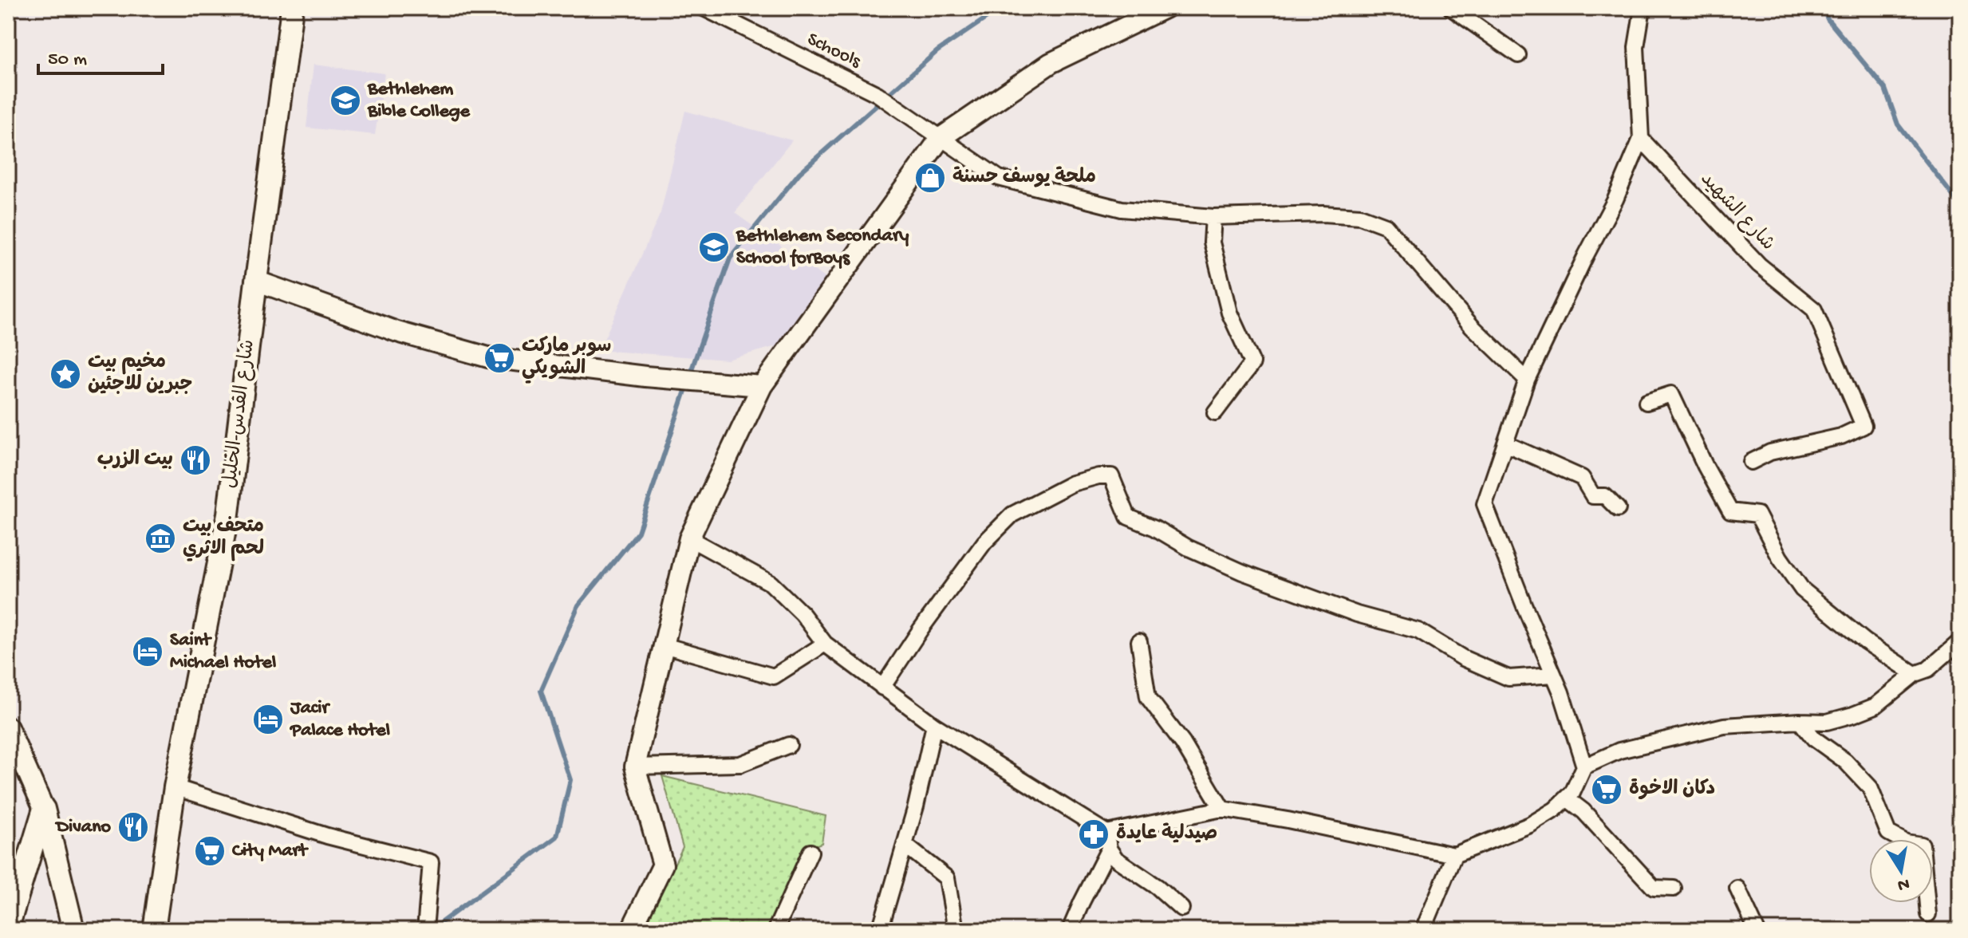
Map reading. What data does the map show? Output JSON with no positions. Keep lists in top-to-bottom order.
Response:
{
  "streets": {
    "main road": ["شارع القدس-الخليل"],
    "street": ["Schools", "شارع الشهيد"]
  },
  "places": {
    "school or university": ["Bethlehem Bible College", "Bethlehem Secondary School forBoys"],
    "shop": ["ملحة يوسف حسنة"],
    "supermarket": ["سوبر ماركت الشويكي", "دكان الاخوة", "City Mart"],
    "place": ["مخيم بيت جبرين للاجئين"],
    "restaurant": ["بيت الزرب", "Divano"],
    "museum": ["متحف بيت لحم الاثري"],
    "hotel": ["Saint Michael Hotel", "Jacir Palace Hotel"],
    "pharmacy": ["صيدلية عايدة"]
  },
  "scale_bar": "50 m",
  "north": "bottom"
}
